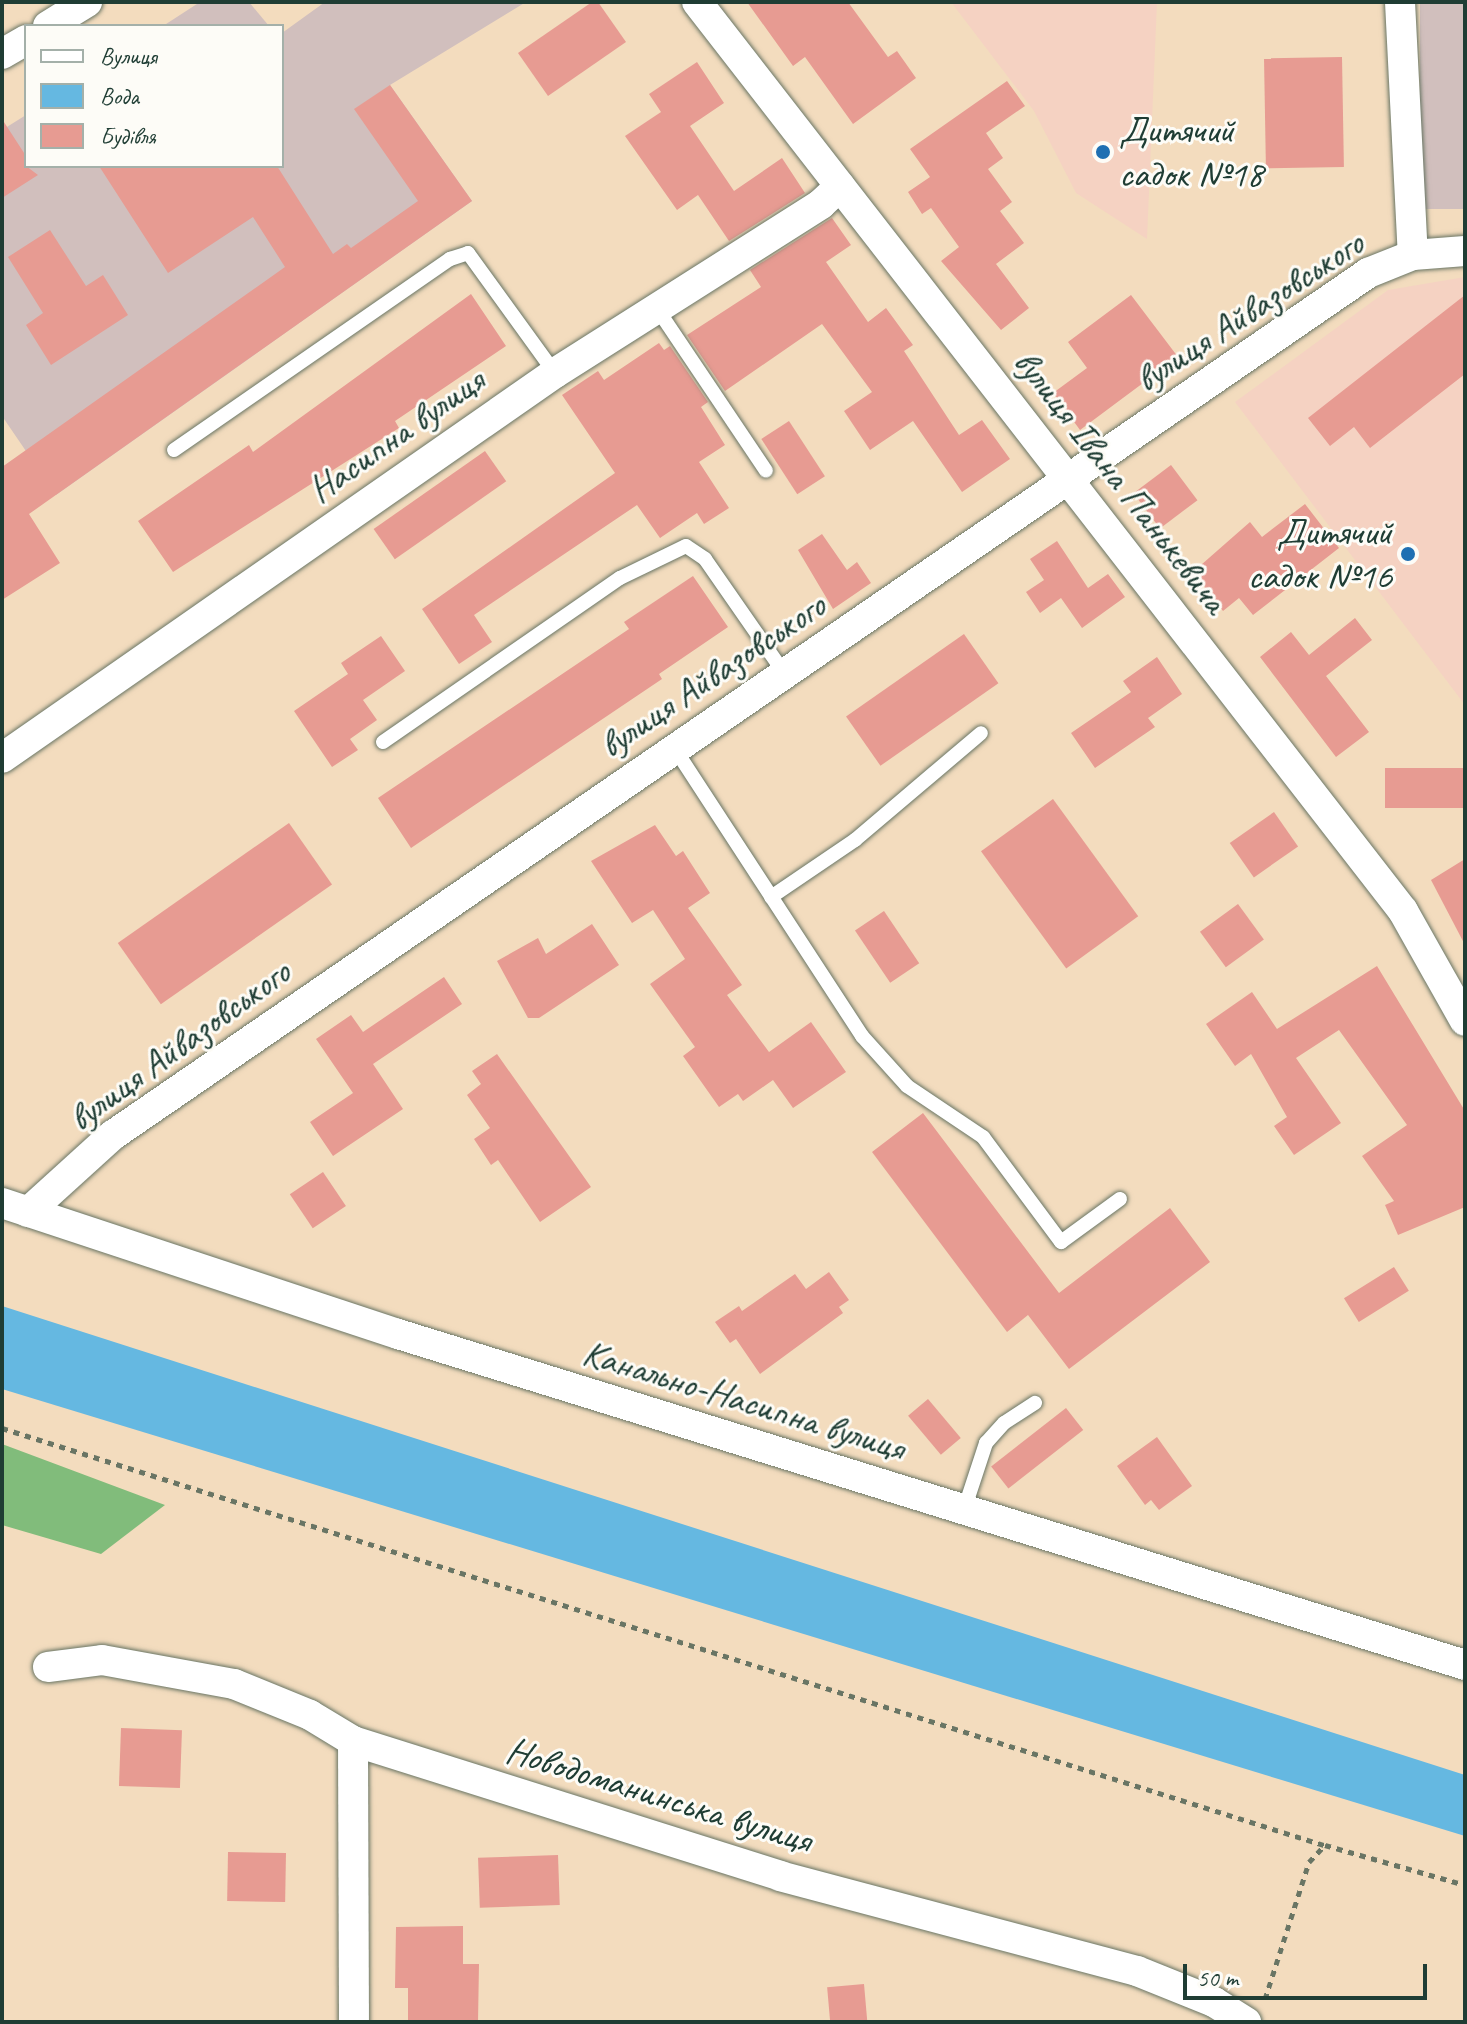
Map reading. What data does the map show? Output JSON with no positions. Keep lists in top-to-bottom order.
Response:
{
  "streets": {
    "street": [
      "вулиця Айвазовського",
      "Насипна вулиця",
      "вулиця Івана Панькевича",
      "Канально-Насипна вулиця",
      "Новодоманинська вулиця"
    ]
  },
  "crossings": [
    ["вулиця Айвазовського", "вулиця Івана Панькевича"],
    ["вулиця Айвазовського", "Канально-Насипна вулиця"],
    ["Насипна вулиця", "вулиця Івана Панькевича"]
  ],
  "places": ["Дитячий садок №18", "Дитячий садок №16"],
  "legend": ["Вулиця", "Вода", "Будівля"],
  "scale_bar": "50 m"
}
